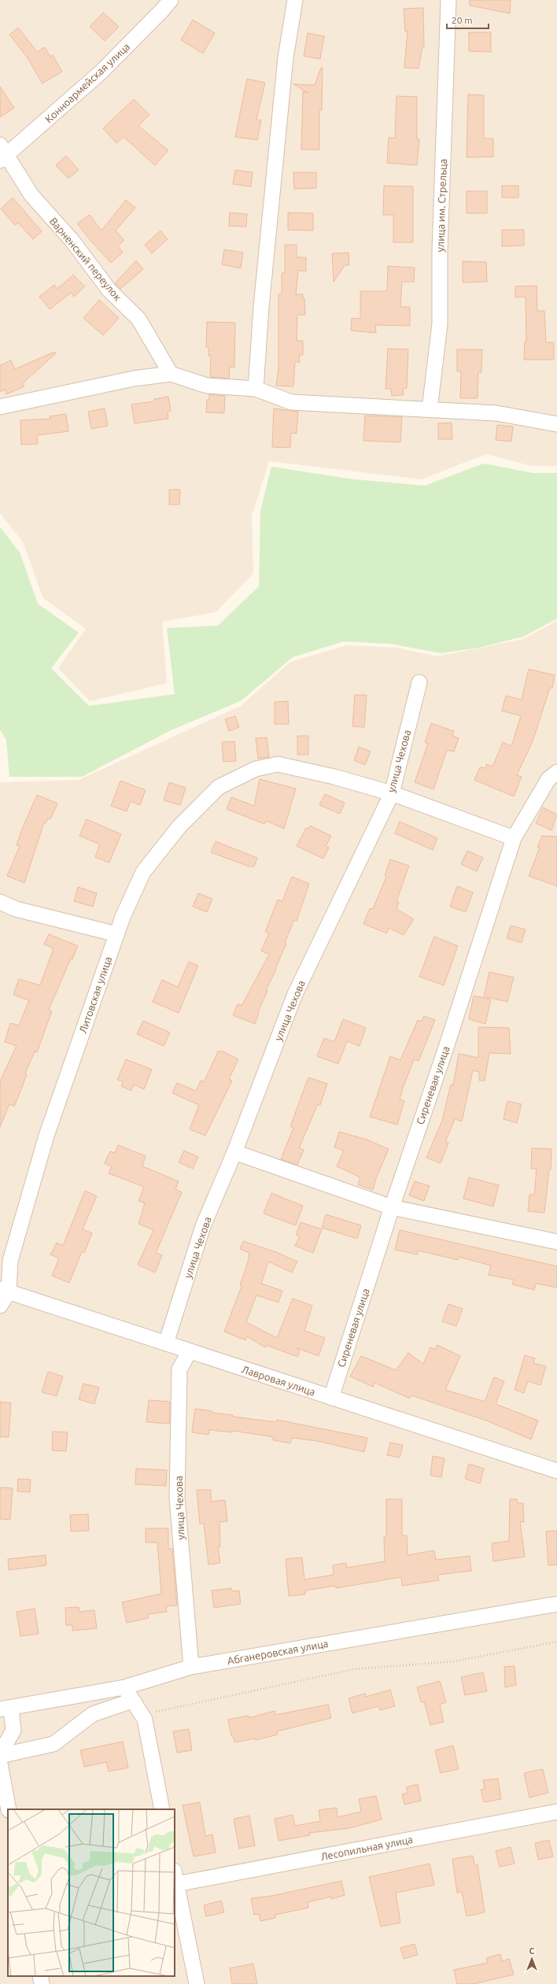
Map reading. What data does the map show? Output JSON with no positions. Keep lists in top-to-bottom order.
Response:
{
  "streets": {
    "street": [
      "Конноармейская улица",
      "улица им. Стрельца",
      "Варненский переулок",
      "улица Чехова",
      "Литовская улица",
      "Сиреневая улица",
      "Лавровая улица",
      "Абганеровская улица",
      "Лесопильная улица"
    ]
  },
  "crossings": [
    ["Конноармейская улица", "Варненский переулок"],
    ["улица Чехова", "Литовская улица"],
    ["улица Чехова", "Лавровая улица"],
    ["улица Чехова", "Абганеровская улица"],
    ["Литовская улица", "Лавровая улица"],
    ["Сиреневая улица", "Лавровая улица"]
  ],
  "scale_bar": "20 m",
  "north": "top"
}
